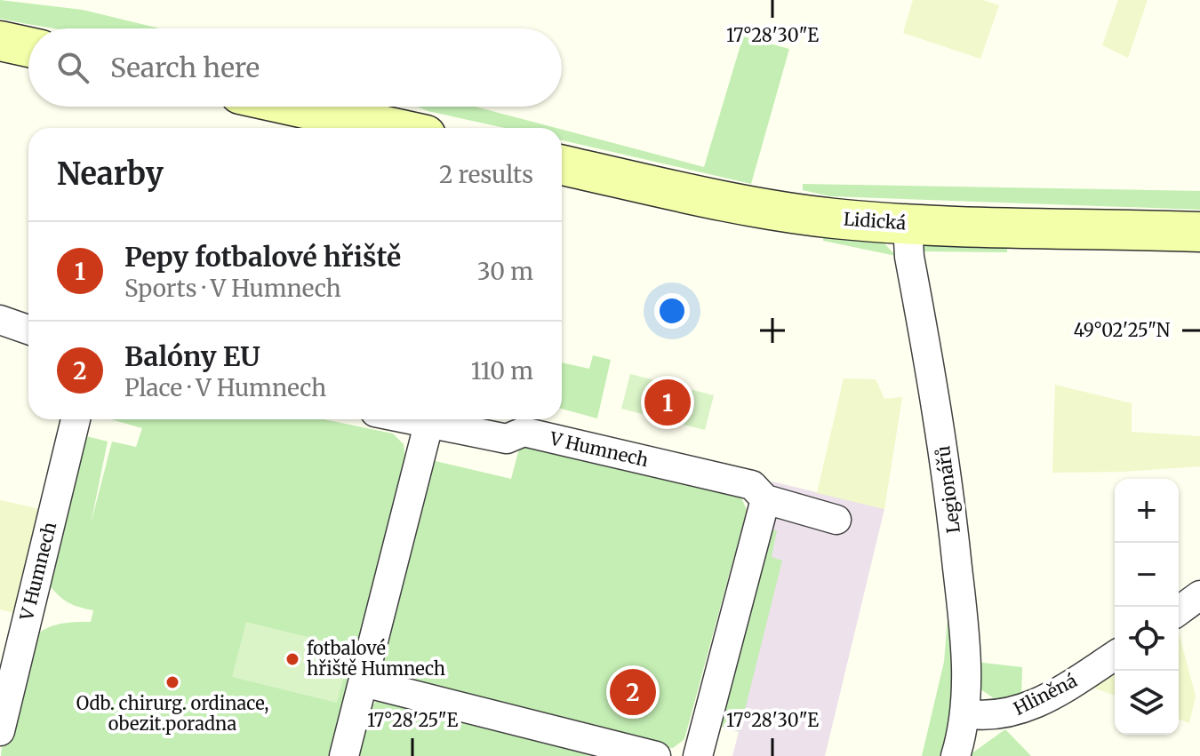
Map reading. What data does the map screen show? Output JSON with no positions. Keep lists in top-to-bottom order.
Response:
{
  "streets": {
    "main road": ["Lidická"],
    "street": ["V Humnech", "Legionářů", "Hliněná"]
  },
  "crossings": [
    ["Lidická", "Legionářů"],
    ["Legionářů", "Hliněná"]
  ],
  "places": ["fotbalové hřiště Humnech", "Odb. chirurg. ordinace, obezit.poradna"],
  "page": {
    "search": "Search here",
    "heading": ["Nearby", "2 results"],
    "list": [
      {
        "mark": "1",
        "name": "Pepy fotbalové hřiště",
        "note": "Sports · V Humnech",
        "value": "30 m"
      },
      {
        "mark": "2",
        "name": "Balóny EU",
        "note": "Place · V Humnech",
        "value": "110 m"
      }
    ],
    "pins": ["1", "2"],
    "map_buttons": ["+", "−"]
  },
  "coordinates": ["17°28'30\"E", "49°02'25\"N", "17°28'25\"E"]
}
